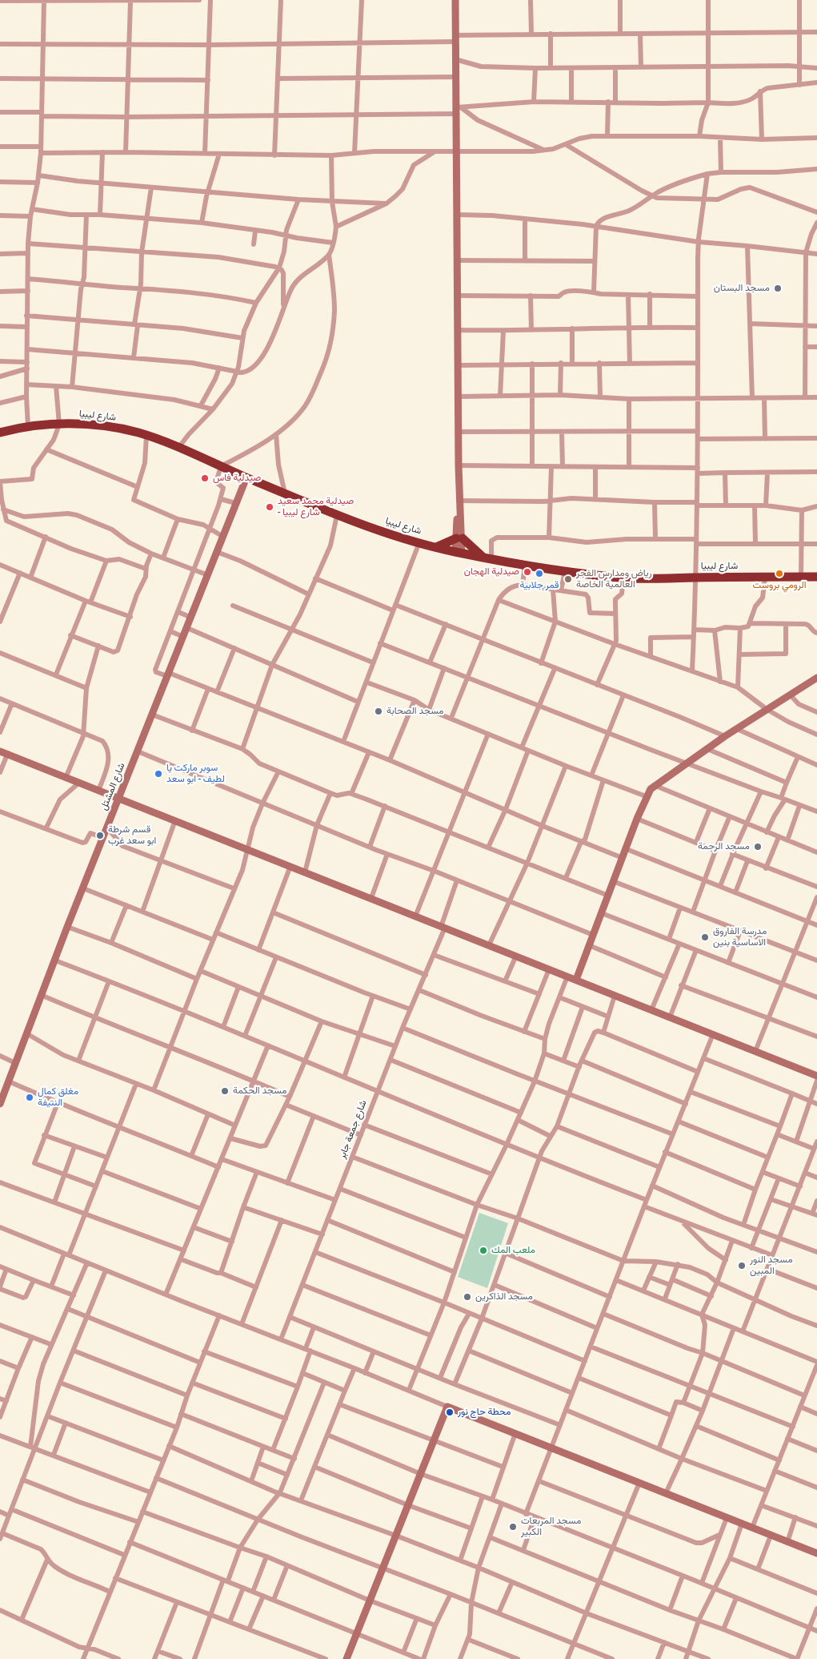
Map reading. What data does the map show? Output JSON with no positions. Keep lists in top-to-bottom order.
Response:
{
  "streets": {
    "highway": ["شارع ليبيا"],
    "street": ["شارع المشتل", "شارع جمعة جابر"]
  },
  "crossings": [
    ["شارع ليبيا", "شارع المشتل"]
  ],
  "places": [
    "مسجد البستان",
    "صيدلية فاس",
    "صيدلية محمد سعيد - شارع ليبيا",
    "صيدلية الهجان",
    "قمر جلابية",
    "الرومي بروست",
    "رياض ومدارس الفجر العالمية الخاصة",
    "مسجد الصحابة",
    "سوبر ماركت يا لطيف - ابو سعد",
    "قسم شرطة ابو سعد غرب",
    "مسجد الرحمة",
    "مدرسة الفاروق الاساسية بنين",
    "مسجد الحكمة",
    "مغلق كمال النتيفة",
    "ملعب المك",
    "مسجد النور المبين",
    "مسجد الذاكرين",
    "محطة حاج نور",
    "مسجد المربعات الكبير"
  ]
}
